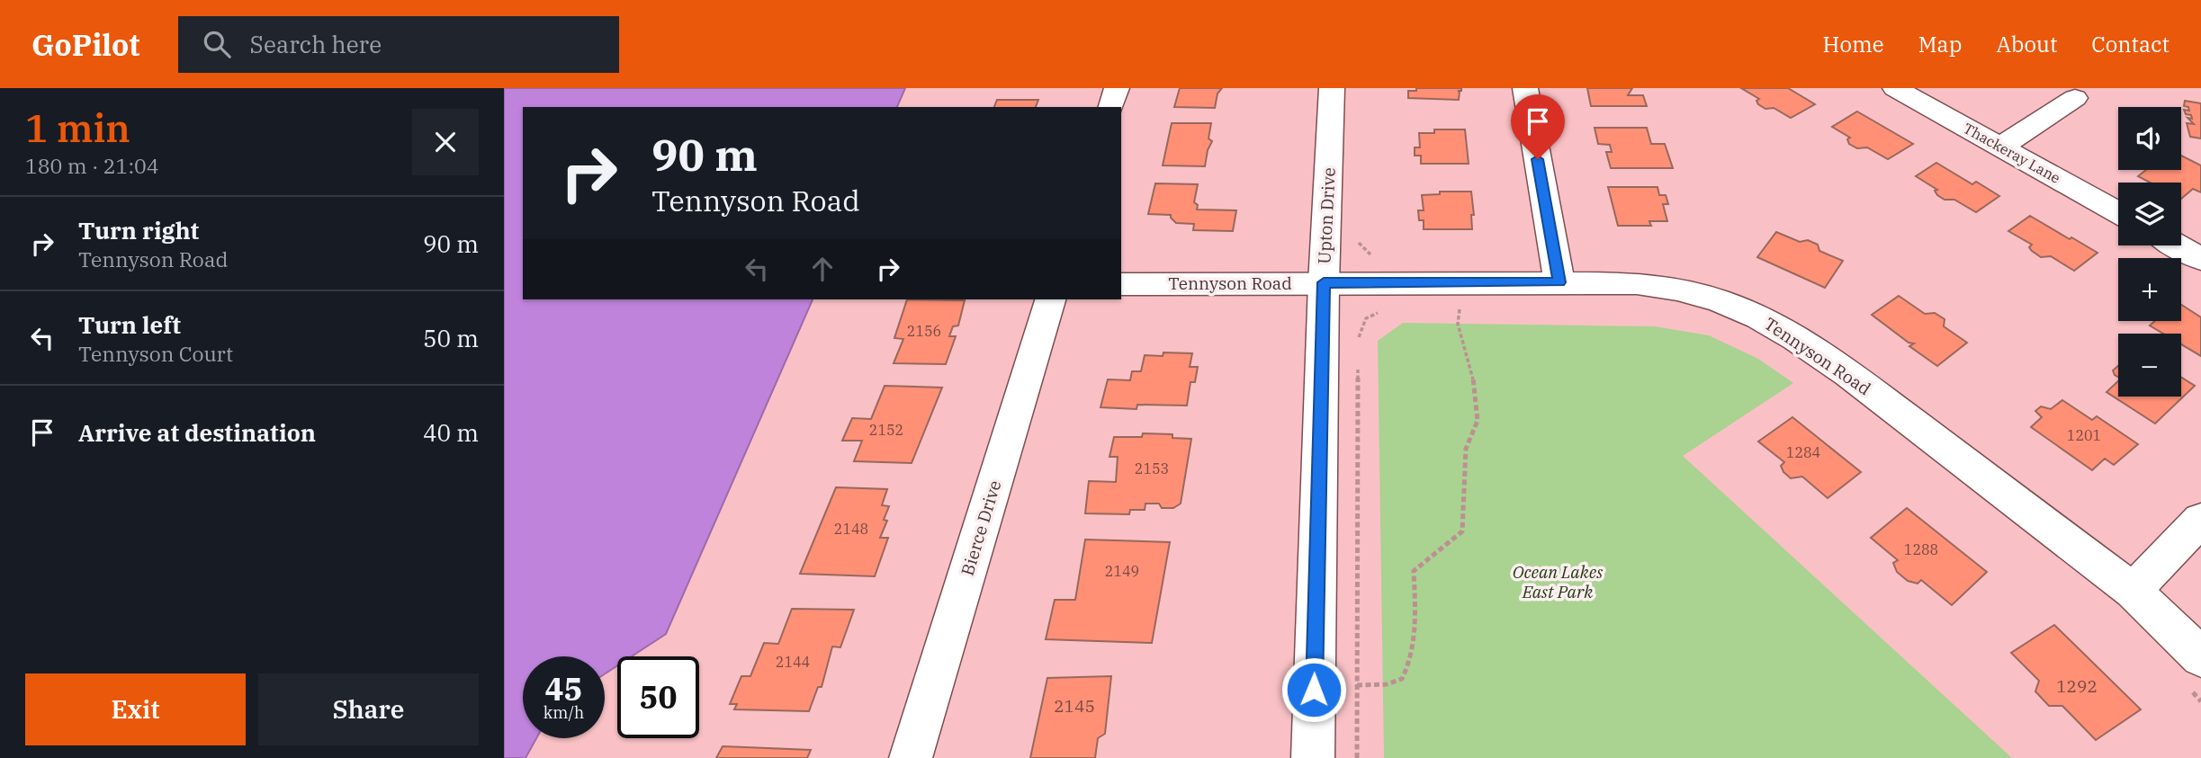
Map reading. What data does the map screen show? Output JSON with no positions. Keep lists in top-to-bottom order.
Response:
{
  "streets": {
    "street": [
      "Thackeray Lane",
      "Upton Drive",
      "Tennyson Road",
      "Bierce Drive"
    ]
  },
  "crossings": [
    ["Upton Drive", "Tennyson Road"]
  ],
  "parks": ["Ocean Lakes East Park"],
  "house_numbers": [
    "2156",
    "2152",
    "1201",
    "1284",
    "2153",
    "2148",
    "1288",
    "2149",
    "2144",
    "1292",
    "2145"
  ],
  "page": {
    "header": "GoPilot",
    "search": "Search here",
    "nav": [
      "Home",
      "Map",
      "About",
      "Contact"
    ],
    "heading": ["1 min", "180 m · 21:04"],
    "map_buttons": ["+", "−"],
    "turn": ["90 m", "Tennyson Road"],
    "list": [
      {
        "name": "Turn right",
        "note": "Tennyson Road",
        "value": "90 m"
      },
      {
        "name": "Turn left",
        "note": "Tennyson Court",
        "value": "50 m"
      },
      {
        "name": "Arrive at destination",
        "value": "40 m"
      }
    ],
    "speed": "45 km/h",
    "limit": "50",
    "buttons": ["Exit", "Share"]
  }
}
